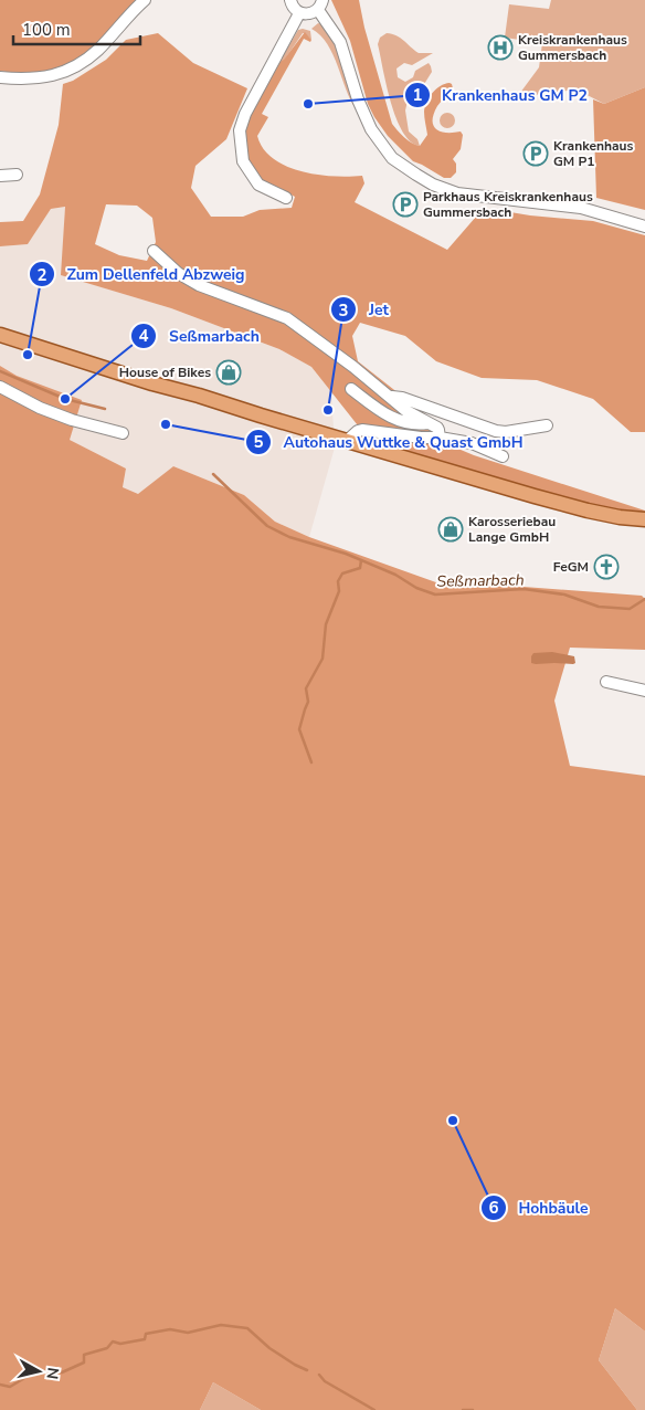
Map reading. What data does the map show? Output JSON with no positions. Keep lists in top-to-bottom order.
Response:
{
  "water": ["Seßmarbach"],
  "places": {
    "hospital": ["Kreiskrankenhaus Gummersbach"],
    "other": [
      "Krankenhaus GM P2",
      "Zum Dellenfeld Abzweig",
      "Seßmarbach",
      "Jet",
      "Autohaus Wuttke & Quast GmbH",
      "Hohbäule"
    ],
    "parking": ["Krankenhaus GM P1", "Parkhaus Kreiskrankenhaus Gummersbach"],
    "shop": ["House of Bikes", "Karosseriebau Lange GmbH"],
    "church": ["FeGM"]
  },
  "scale_bar": "100 m",
  "north": "right"
}
